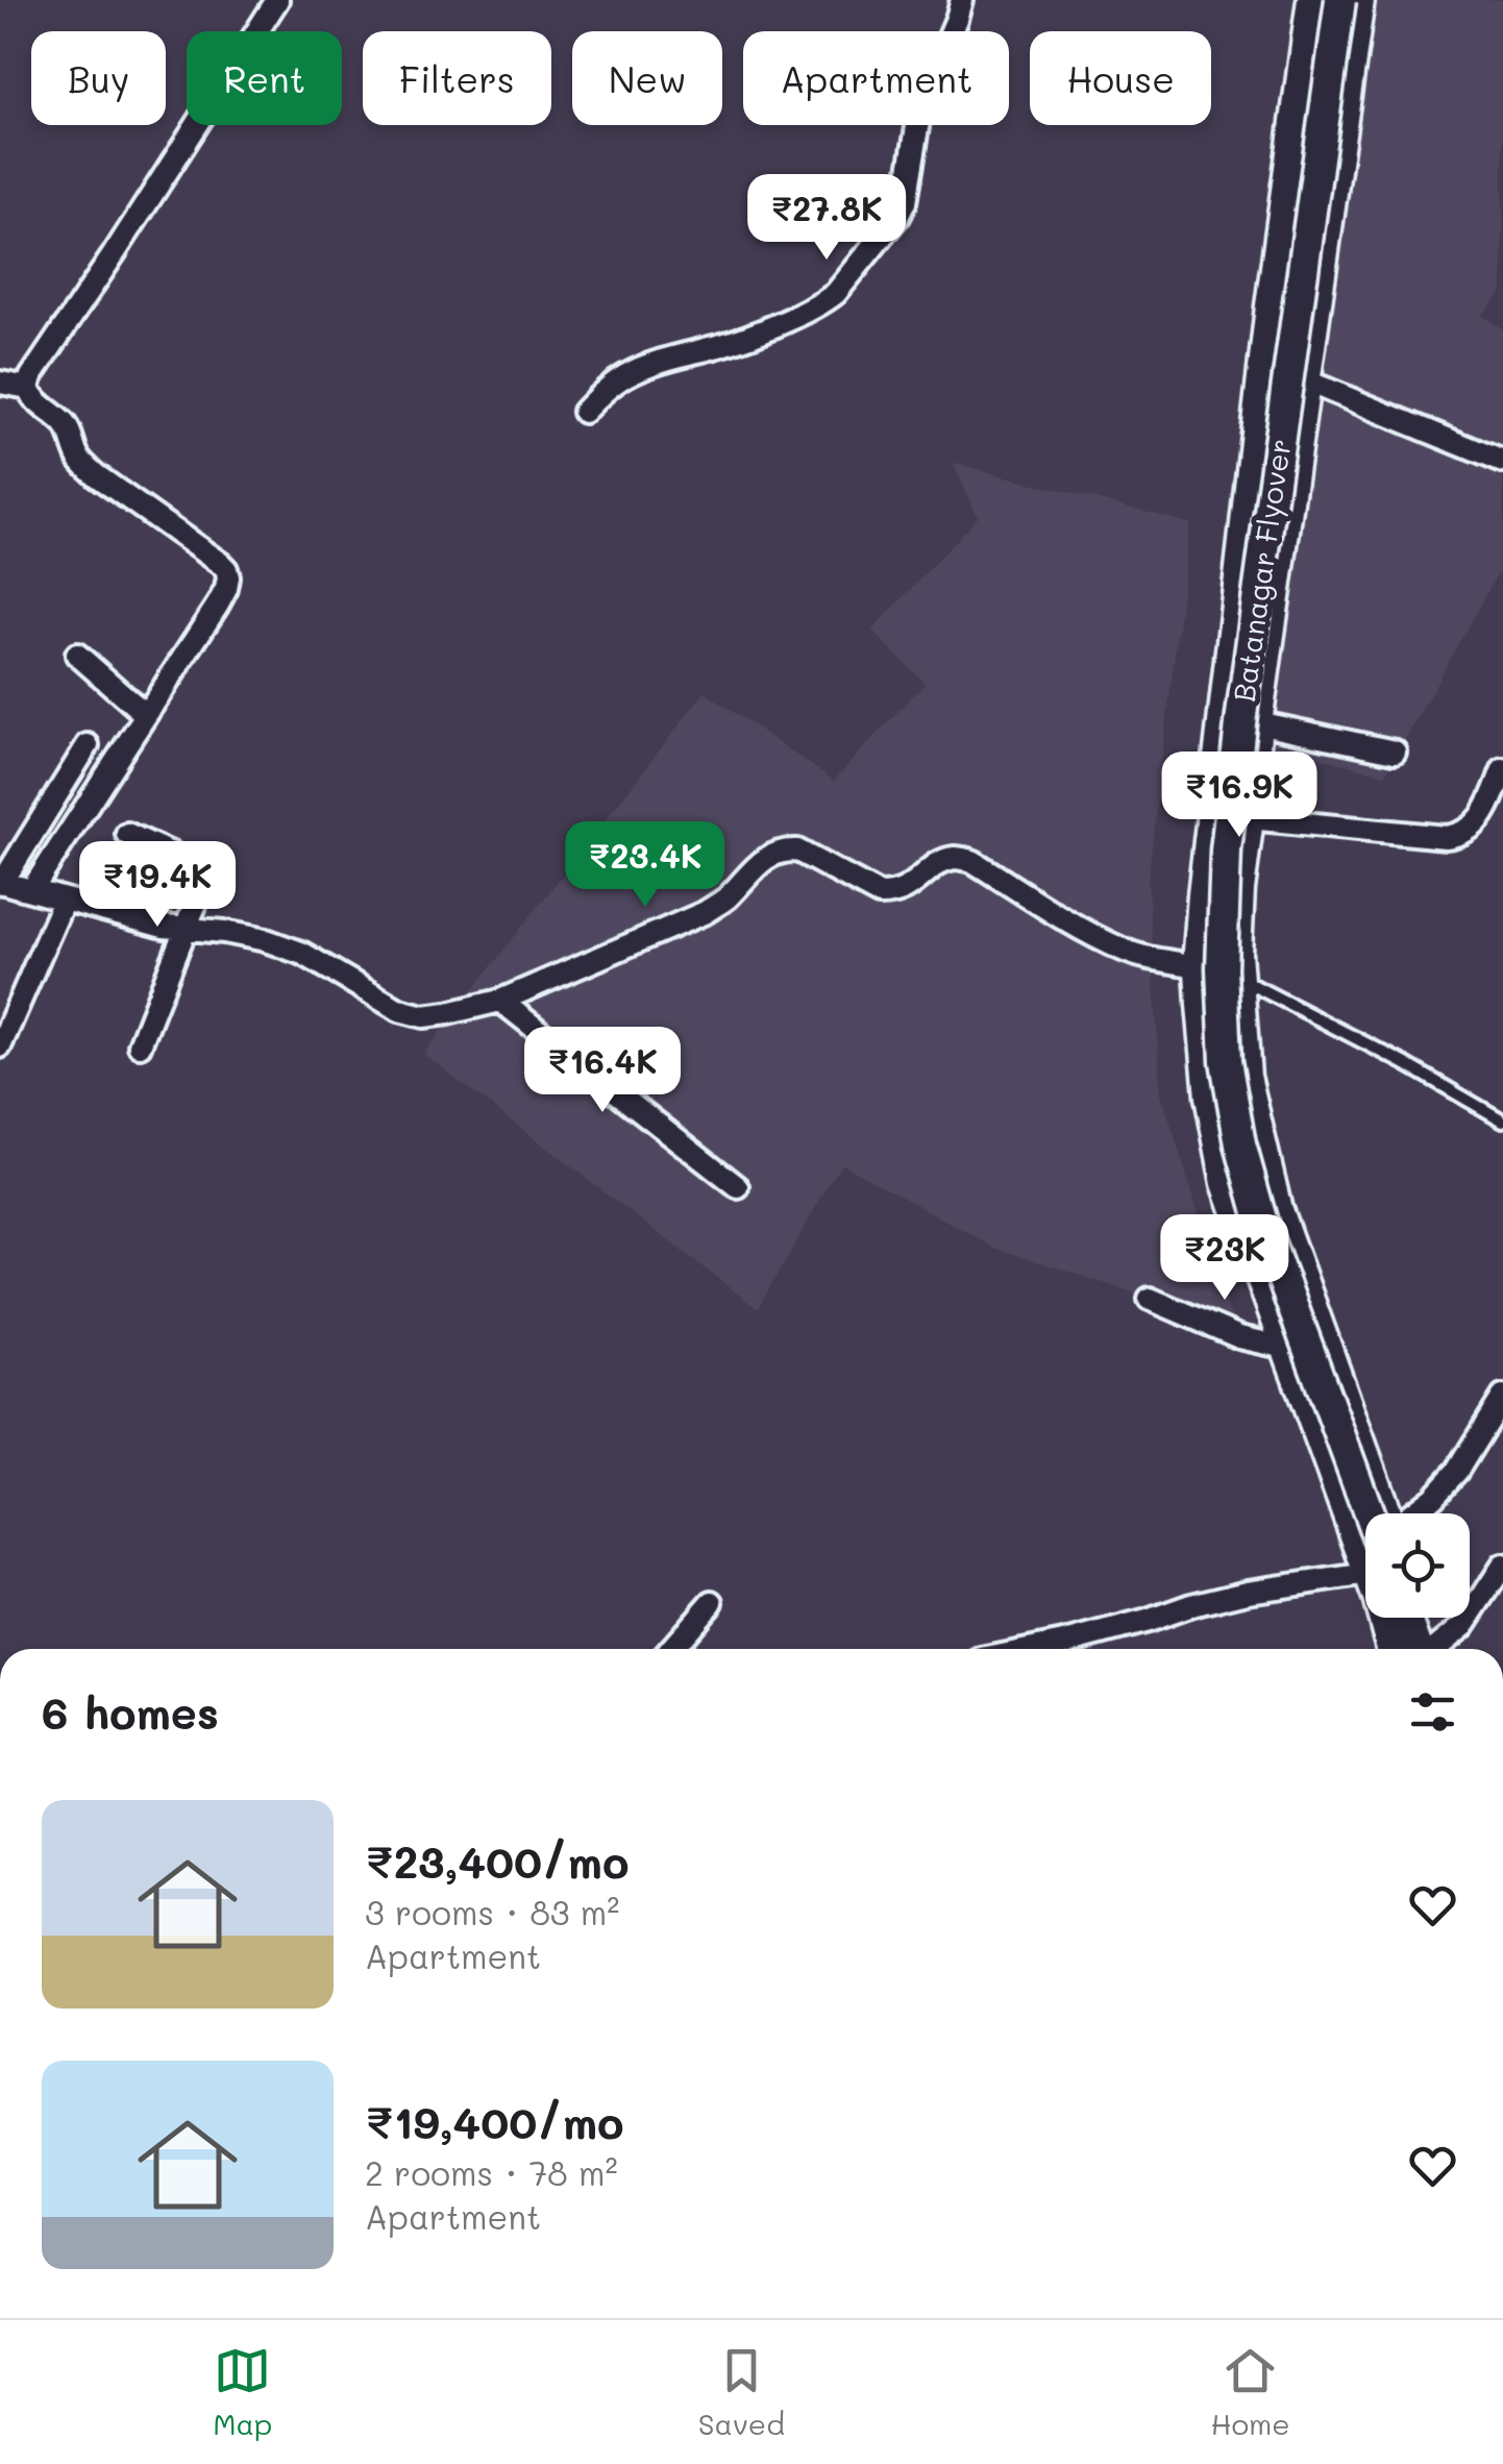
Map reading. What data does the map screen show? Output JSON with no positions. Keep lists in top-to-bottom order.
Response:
{
  "streets": {
    "street": ["Batanagar Flyover"]
  },
  "page": {
    "chip": [
      "Buy",
      "Rent",
      "Filters",
      "New",
      "Apartment",
      "House"
    ],
    "price": [
      "₹27.8K",
      "₹16.9K",
      "₹23.4K",
      "₹19.4K",
      "₹16.4K",
      "₹23K"
    ],
    "heading": "6 homes",
    "list": [
      {
        "name": "₹23,400/mo",
        "note": "3 rooms · 83 m² · Apartment"
      },
      {
        "name": "₹19,400/mo",
        "note": "2 rooms · 78 m² · Apartment"
      }
    ],
    "tabs": ["Map", "Saved", "Home"]
  }
}
